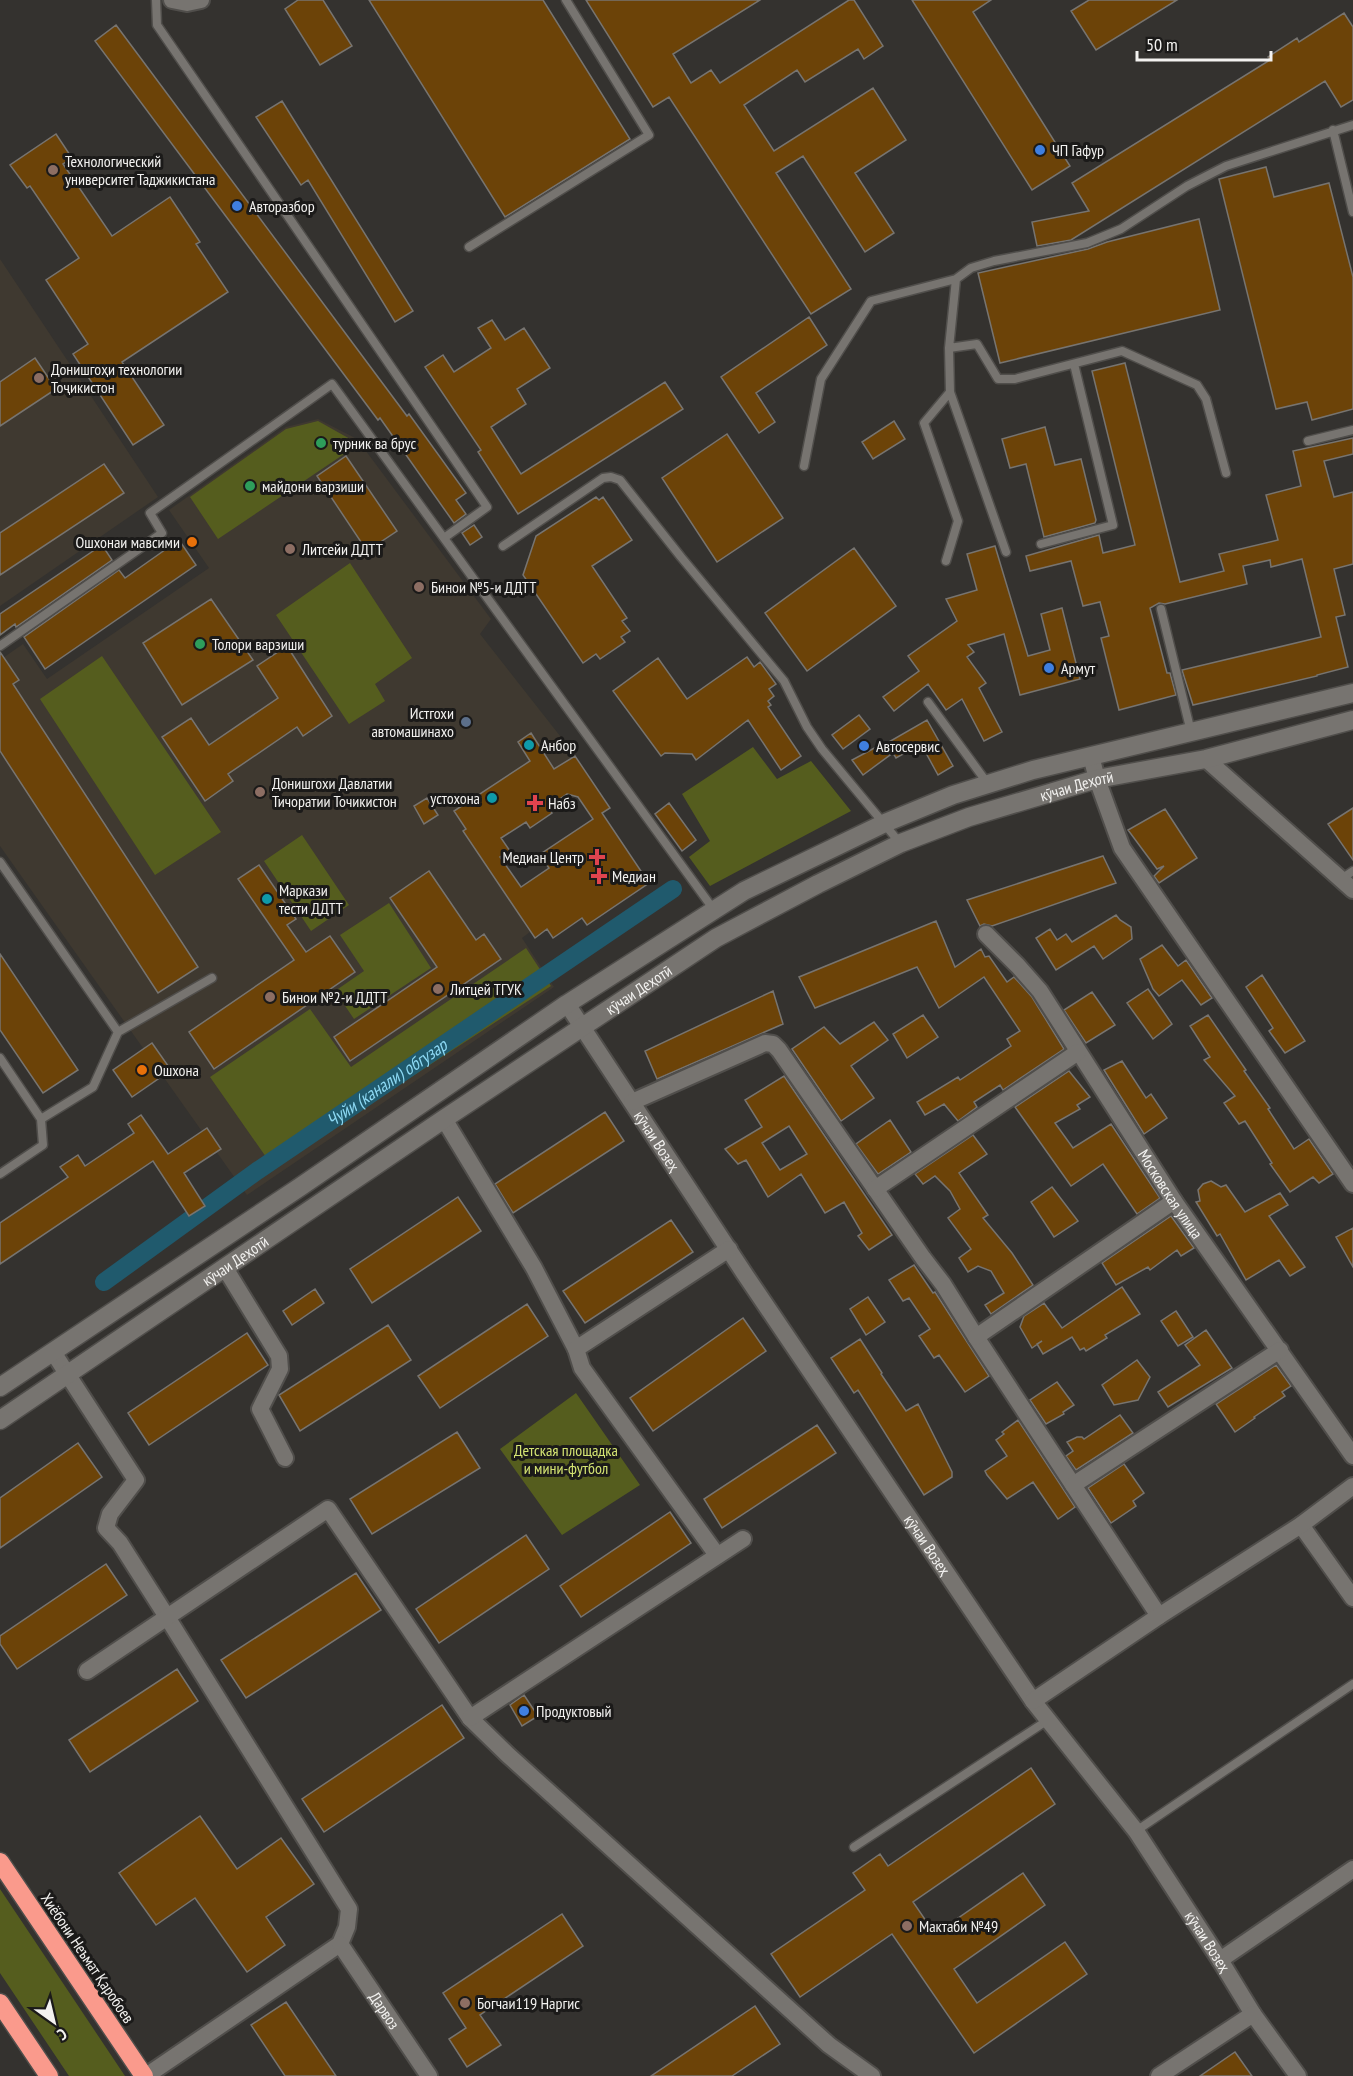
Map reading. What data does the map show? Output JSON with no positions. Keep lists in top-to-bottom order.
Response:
{
  "streets": {
    "highway": ["Хиёбони Неъмат Қаробоев"],
    "street": [
      "кӯчаи Деҳотӣ",
      "кӯчаи Возеҳ",
      "Московская улица",
      "Дарвоз"
    ]
  },
  "crossings": [
    ["кӯчаи Деҳотӣ", "кӯчаи Возеҳ"]
  ],
  "water": ["Чуйи (канали) обгузар"],
  "parks": ["Детская площадка и мини-футбол"],
  "places": {
    "other": [
      "ЧП Гафур",
      "Технологический университет Таджикистана",
      "Авторазбор",
      "Донишгоҳи технологии Тоҷикистон",
      "турник ва брус",
      "майдони варзиши",
      "Ошхонаи мавсими",
      "Литсейи ДДТТ",
      "Бинои №5-и ДДТТ",
      "Толори варзиши",
      "Армут",
      "Истгохи автомашинахо",
      "Анбор",
      "Автосервис",
      "Донишгохи Давлатии Тичоратии Точикистон",
      "устохона",
      "Маркази тести ДДТТ",
      "Литцей ТГУК",
      "Бинои №2-и ДДТТ",
      "Ошхона",
      "Продуктовый",
      "Мактаби №49",
      "Богчаи119 Наргис"
    ],
    "health": ["Набз", "Медиан Центр", "Медиан"]
  },
  "scale_bar": "50 m",
  "north": "bottom right"
}
